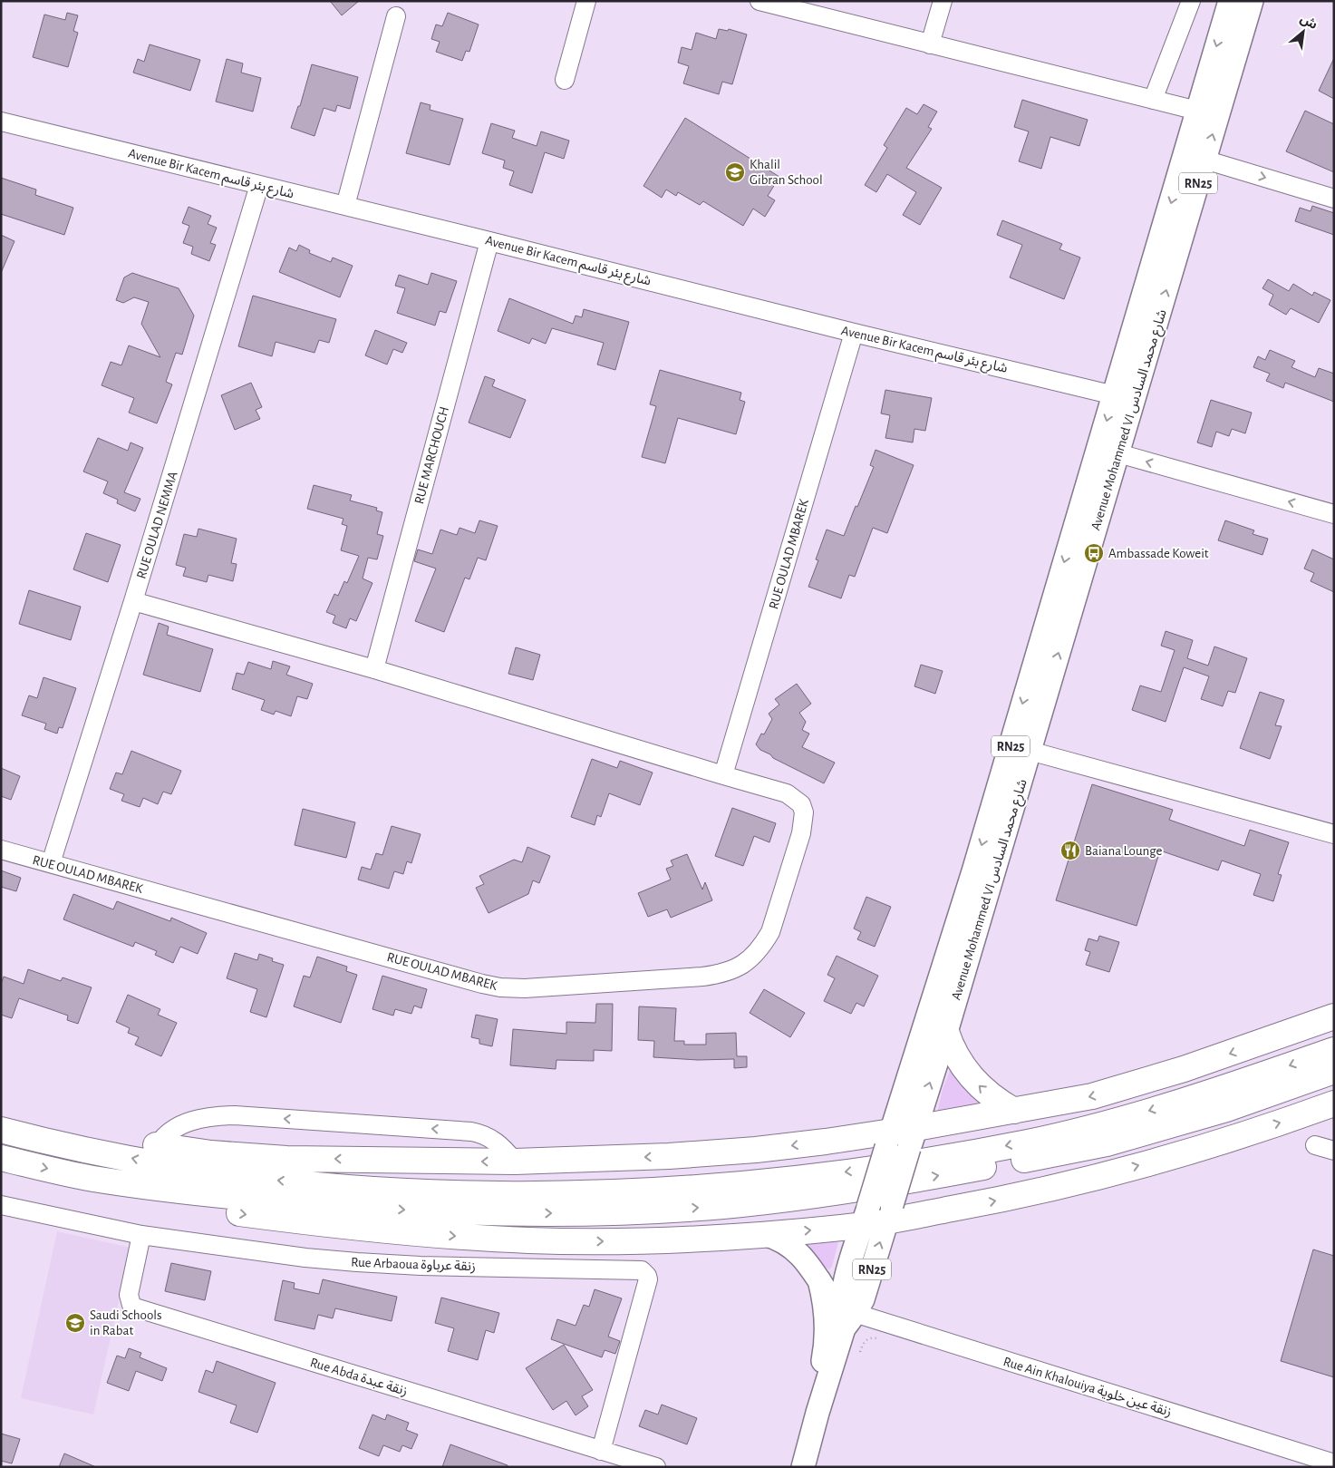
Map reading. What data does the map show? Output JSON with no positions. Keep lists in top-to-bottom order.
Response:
{
  "streets": {
    "main road": ["RN25", "Avenue Mohammed VI شارع محمد السادس"],
    "street": [
      "Avenue Bir Kacem شارع بئر قاسم",
      "RUE MARCHOUCH",
      "RUE OULAD NEMMA",
      "RUE OULAD MBAREK",
      "Rue Arbaoua زنقة عرباوة",
      "Rue Abda زنقة عبدة",
      "Rue Ain Khalouiya زنقة عين خلوية"
    ]
  },
  "crossings": [
    ["Avenue Bir Kacem شارع بئر قاسم", "Avenue Mohammed VI شارع محمد السادس"],
    ["Avenue Bir Kacem شارع بئر قاسم", "RUE MARCHOUCH"],
    ["Avenue Bir Kacem شارع بئر قاسم", "RUE OULAD NEMMA"],
    ["Avenue Bir Kacem شارع بئر قاسم", "RUE OULAD MBAREK"],
    ["Avenue Mohammed VI شارع محمد السادس", "Rue Ain Khalouiya زنقة عين خلوية"],
    ["RUE MARCHOUCH", "RUE OULAD MBAREK"],
    ["RUE OULAD NEMMA", "RUE OULAD MBAREK"],
    ["Rue Arbaoua زنقة عرباوة", "Rue Abda زنقة عبدة"]
  ],
  "places": {
    "school or university": ["Khalil Gibran School", "Saudi Schools in Rabat"],
    "bus stop": ["Ambassade Koweit"],
    "restaurant": ["Baiana Lounge"]
  },
  "north": "top right"
}
